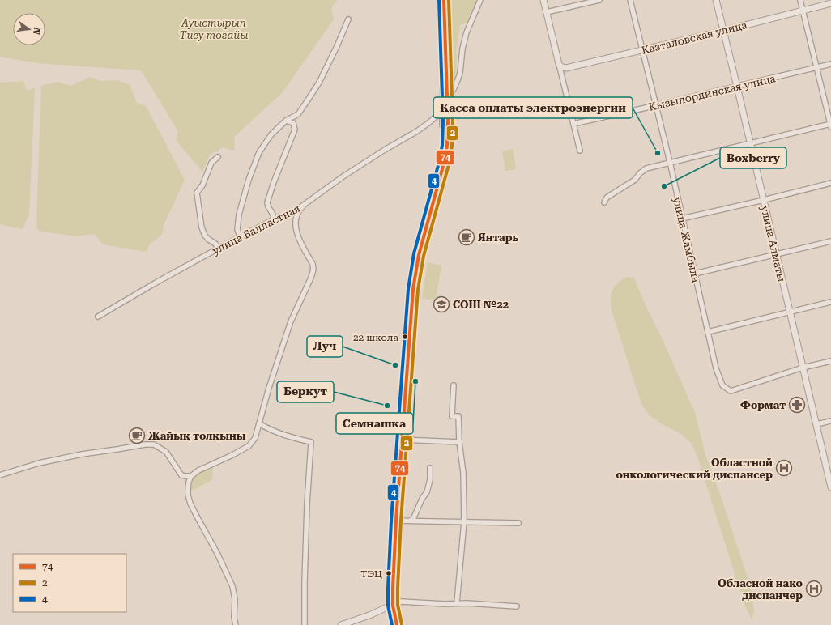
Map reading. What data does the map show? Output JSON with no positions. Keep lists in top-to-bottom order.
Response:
{
  "streets": {
    "street": [
      "Казталовская улица",
      "Кызылординская улица",
      "улица Балластная",
      "улица Жамбыла",
      "улица Алматы"
    ]
  },
  "crossings": [
    ["Казталовская улица", "улица Жамбыла"],
    ["Казталовская улица", "улица Алматы"],
    ["Кызылординская улица", "улица Жамбыла"],
    ["Кызылординская улица", "улица Алматы"],
    ["улица Жамбыла", "улица Алматы"]
  ],
  "parks": ["Ауыстырып Тиеу тоғайы"],
  "places": {
    "other": [
      "Касса оплаты электроэнергии",
      "Boxberry",
      "22 школа",
      "Луч",
      "Семнашка",
      "Беркут",
      "ТЭЦ"
    ],
    "cafe": ["Янтарь", "Жайық толқыны"],
    "school or university": ["СОШ №22"],
    "pharmacy": ["Формат"],
    "hospital": ["Областной онкологический диспансер", "Обласной нако диспанчер"]
  },
  "lines": ["transit line 74", "transit line 2", "transit line 4"],
  "legend": ["74", "2", "4"],
  "north": "right"
}
